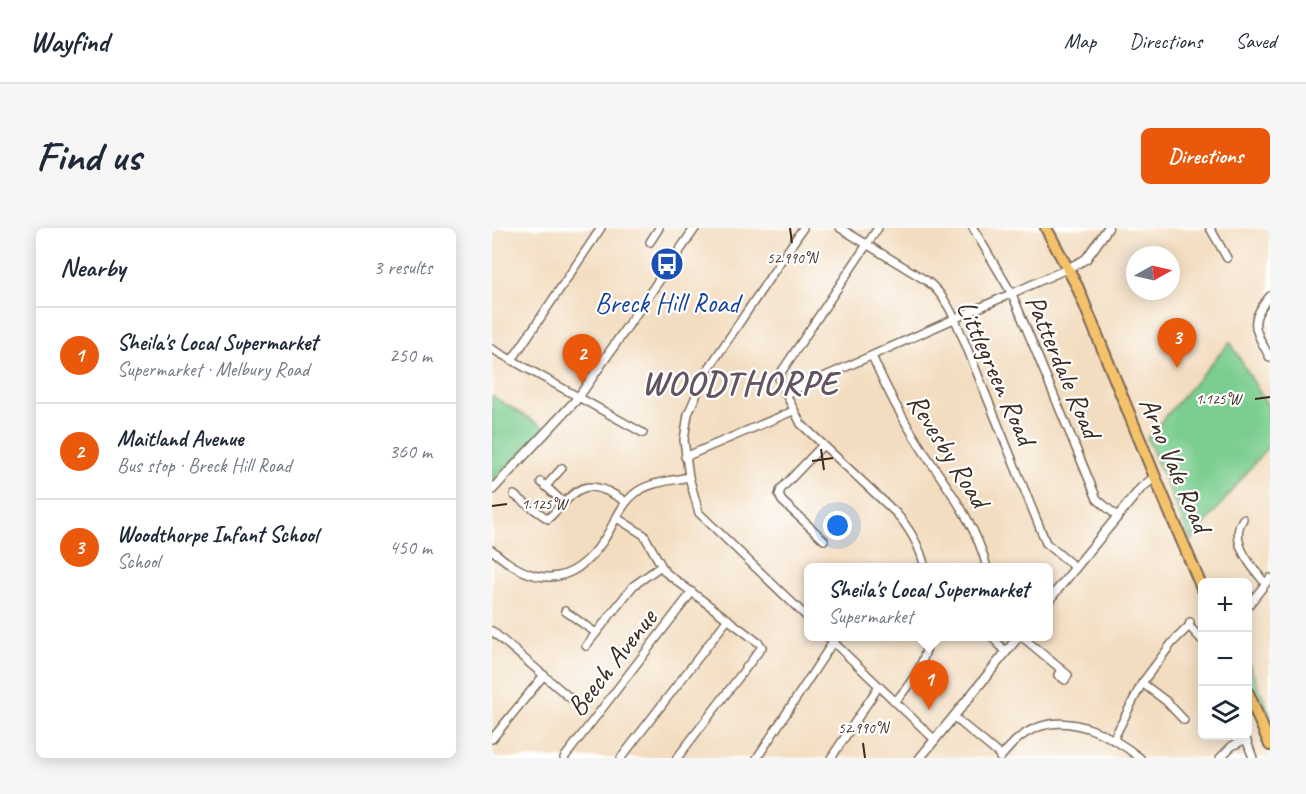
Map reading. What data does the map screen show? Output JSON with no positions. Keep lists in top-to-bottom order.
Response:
{
  "streets": {
    "main road": ["Arno Vale Road"],
    "street": [
      "Patterdale Road",
      "Littlegreen Road",
      "Revesby Road",
      "Beech Avenue"
    ]
  },
  "districts": ["WOODTHORPE"],
  "places": {
    "bus stop": ["Breck Hill Road"]
  },
  "north": "right",
  "page": {
    "header": "Wayfind",
    "nav": ["Map", "Directions", "Saved"],
    "buttons": "Directions",
    "title": "Find us",
    "heading": ["Nearby", "3 results"],
    "list": [
      {
        "mark": "1",
        "name": "Sheila's Local Supermarket",
        "note": "Supermarket · Melbury Road",
        "value": "250 m"
      },
      {
        "mark": "2",
        "name": "Maitland Avenue",
        "note": "Bus stop · Breck Hill Road",
        "value": "360 m"
      },
      {
        "mark": "3",
        "name": "Woodthorpe Infant School",
        "note": "School",
        "value": "450 m"
      }
    ],
    "pins": ["3", "2", "1"],
    "popup": ["Sheila's Local Supermarket", "Supermarket"],
    "map_buttons": ["+", "−"]
  },
  "coordinates": ["52.990°N", "1.125°W"]
}
